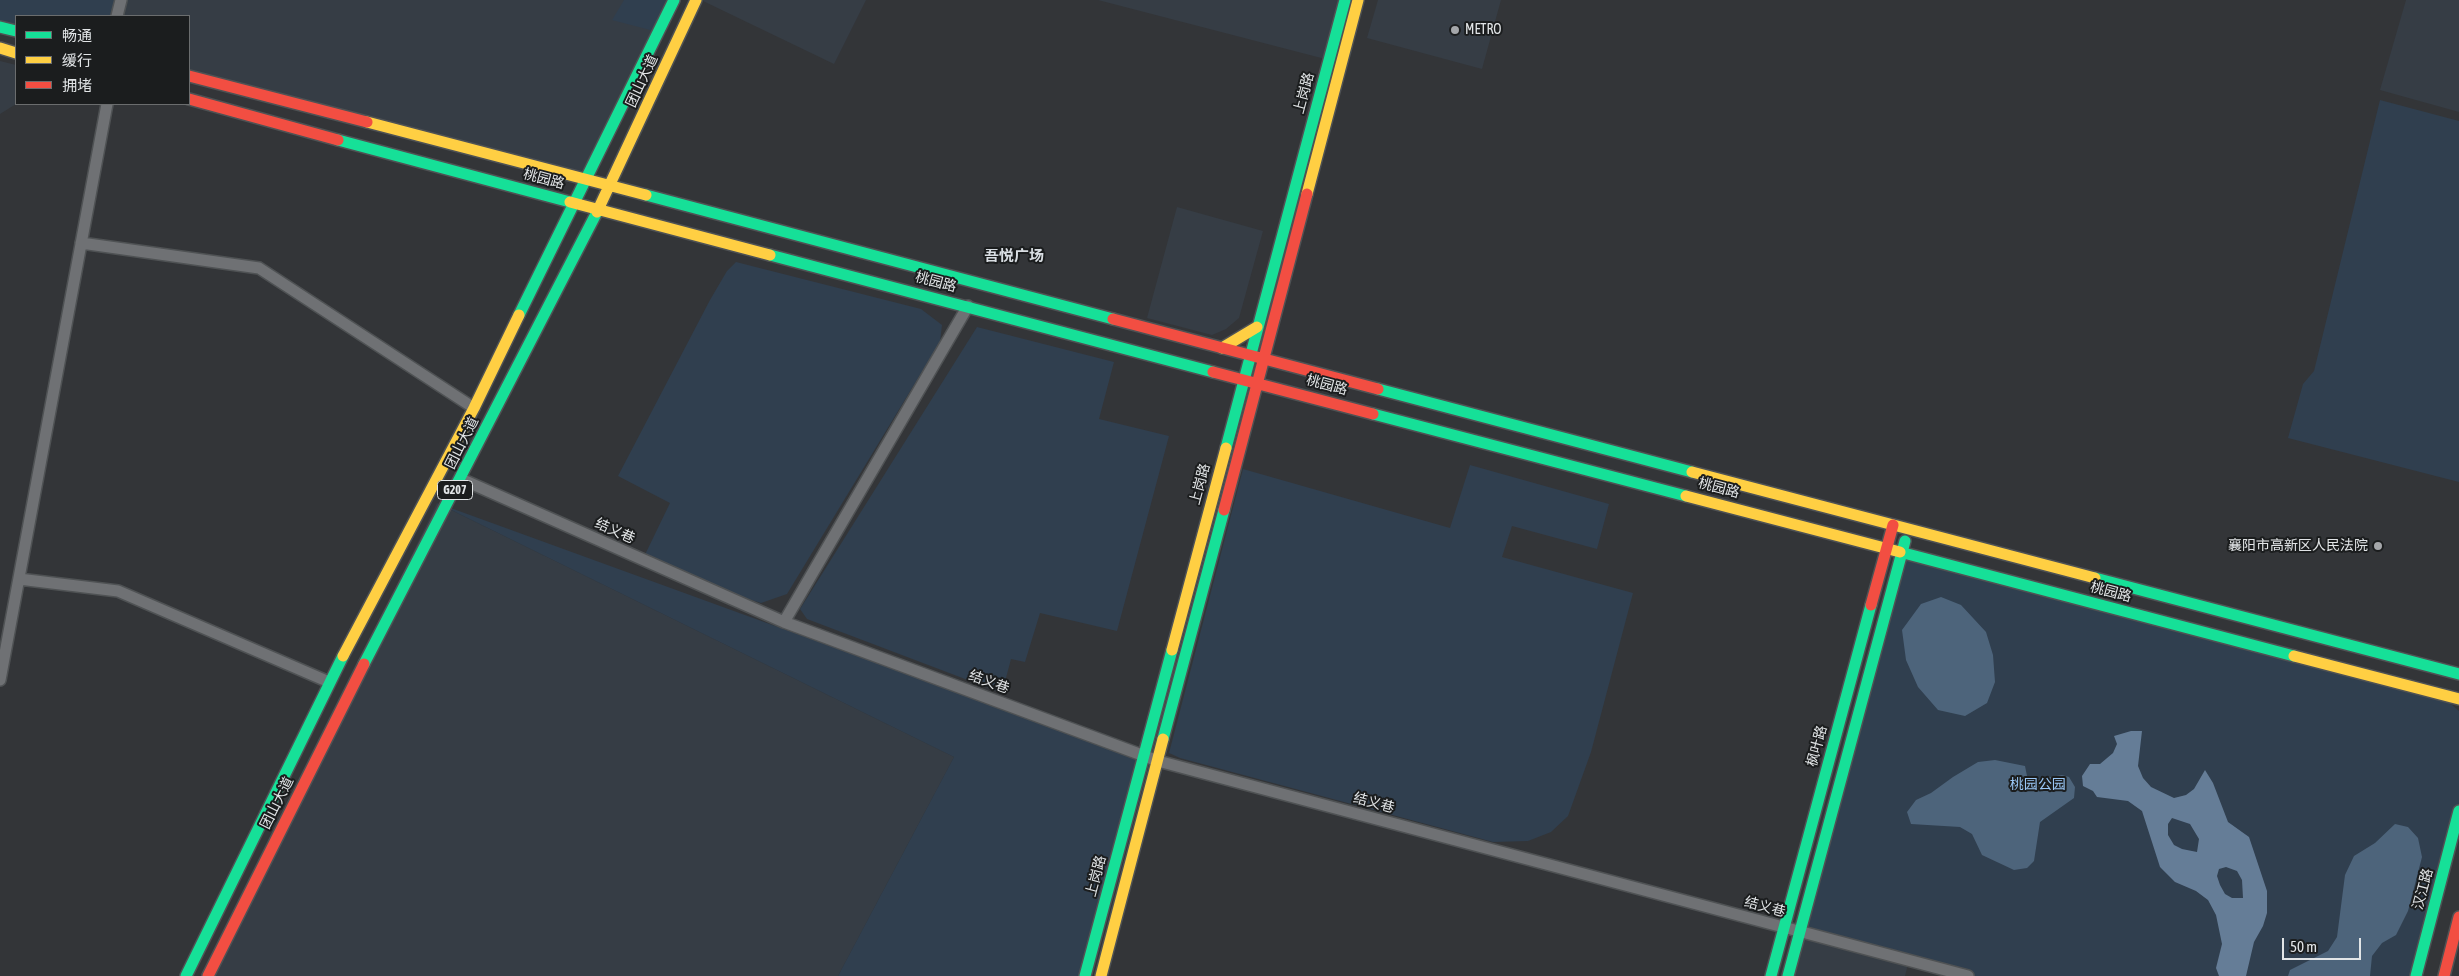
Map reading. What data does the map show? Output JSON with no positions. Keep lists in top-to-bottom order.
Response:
{
  "streets": {
    "main road": [
      "团山大道",
      "上岗路",
      "桃园路",
      "G207",
      "枫叶路",
      "汉江路"
    ],
    "street": ["结义巷"]
  },
  "crossings": [
    ["团山大道", "桃园路"],
    ["团山大道", "结义巷"],
    ["上岗路", "桃园路"],
    ["上岗路", "结义巷"],
    ["桃园路", "枫叶路"],
    ["结义巷", "枫叶路"]
  ],
  "districts": ["吾悦广场"],
  "parks": ["桃园公园"],
  "places": ["METRO", "襄阳市高新区人民法院"],
  "legend": ["畅通", "缓行", "拥堵"],
  "scale_bar": "50 m"
}
